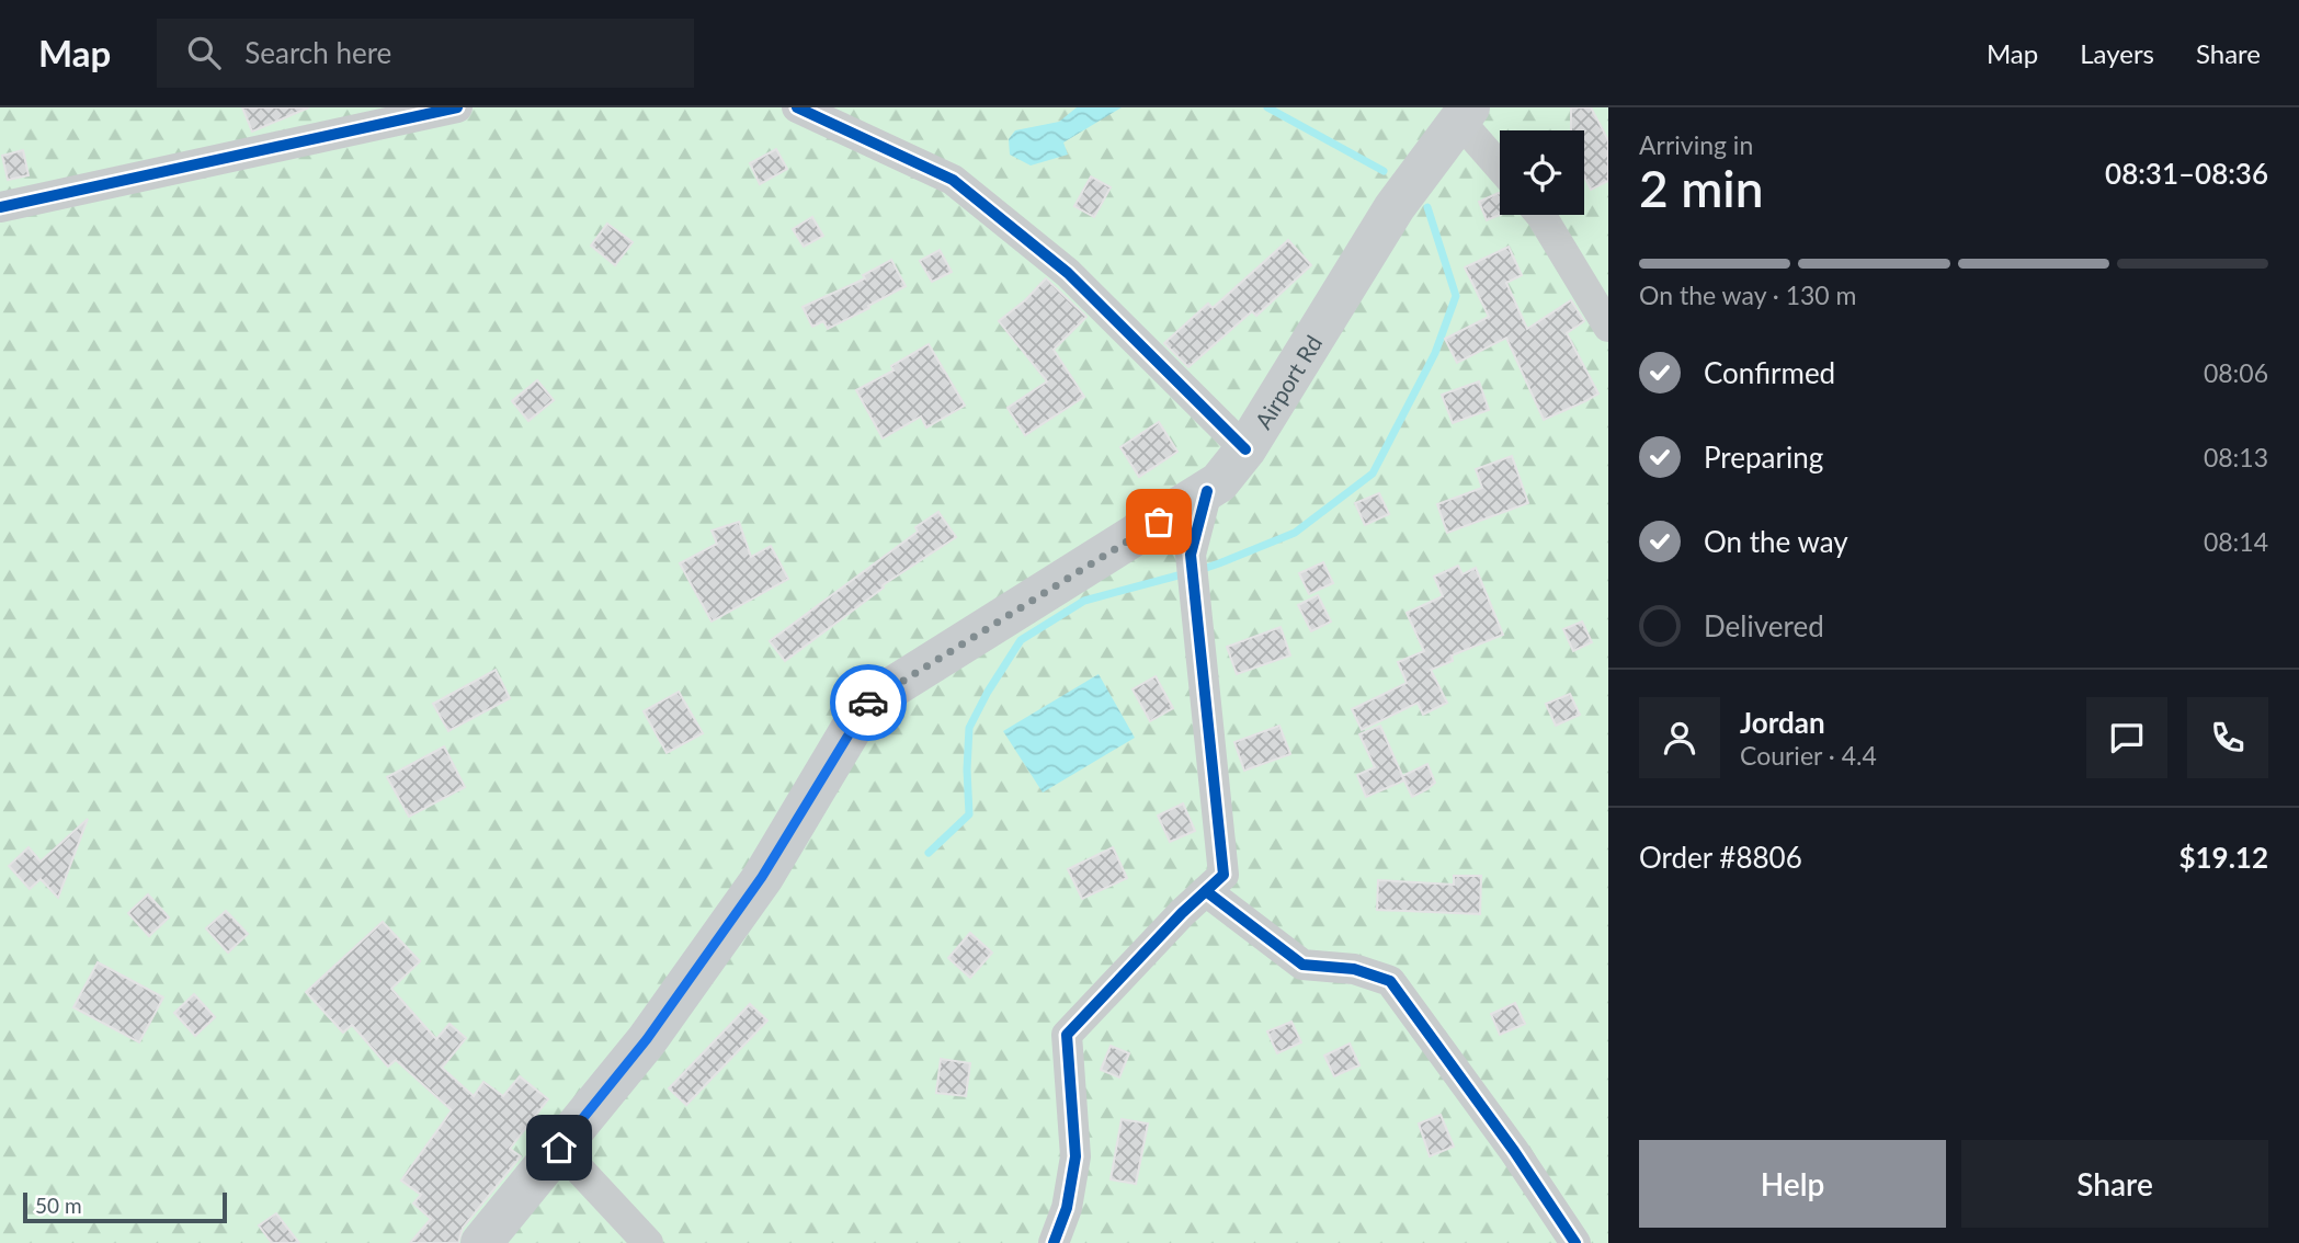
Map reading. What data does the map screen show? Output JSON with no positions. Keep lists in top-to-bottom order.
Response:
{
  "streets": {
    "main road": ["Airport Rd"]
  },
  "scale_bar": "50 m",
  "page": {
    "header": "Map",
    "search": "Search here",
    "nav": ["Map", "Layers", "Share"],
    "heading": ["2 min", "Arriving in", "08:31–08:36"],
    "panel": [
      "Jordan",
      "Courier · 4.4",
      "Order #8806",
      "$19.12"
    ],
    "bar": "On the way · 130 m",
    "list": [
      ["Confirmed", "08:06"],
      ["Preparing", "08:13"],
      ["On the way", "08:14"],
      "Delivered"
    ],
    "buttons": ["Help", "Share"],
    "scale": "50 m"
  }
}
